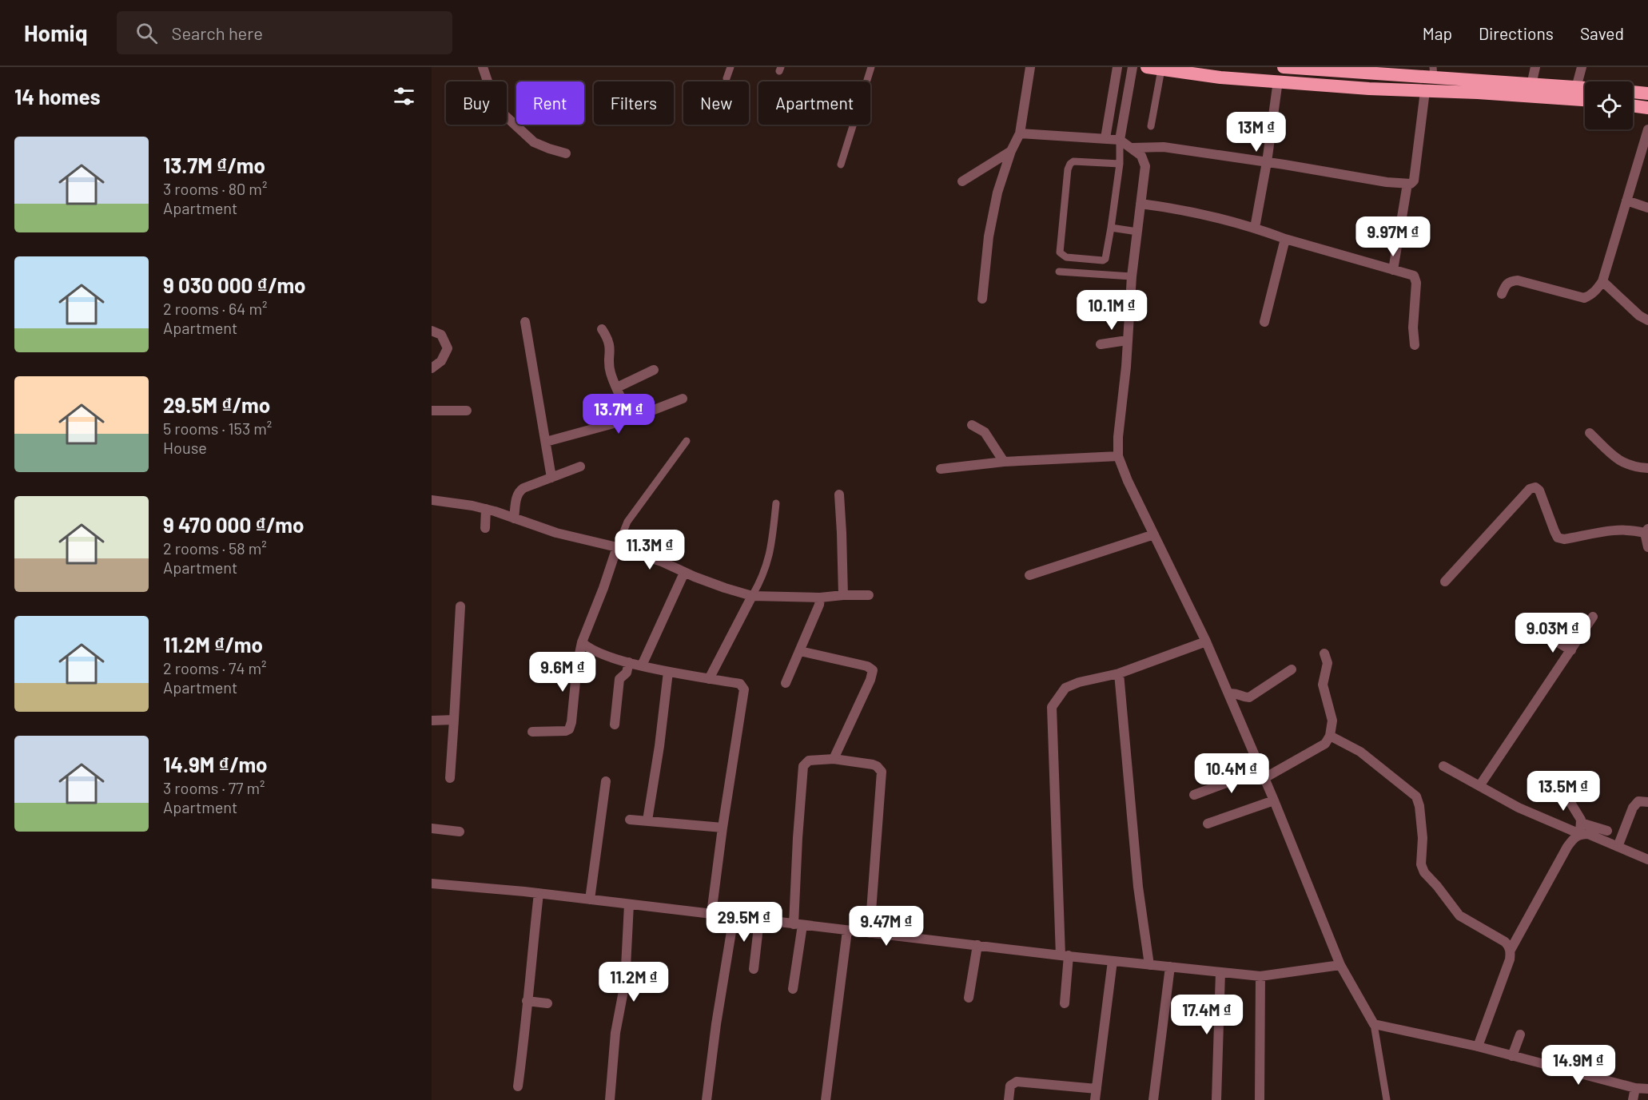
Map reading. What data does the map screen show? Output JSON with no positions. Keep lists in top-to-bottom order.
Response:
{
  "page": {
    "header": "Homiq",
    "search": "Search here",
    "nav": ["Map", "Directions", "Saved"],
    "heading": "14 homes",
    "chip": [
      "Buy",
      "Rent",
      "Filters",
      "New",
      "Apartment"
    ],
    "price": [
      "13M ₫",
      "9.97M ₫",
      "10.1M ₫",
      "13.7M ₫",
      "11.3M ₫",
      "9.03M ₫",
      "9.6M ₫",
      "10.4M ₫",
      "13.5M ₫",
      "29.5M ₫",
      "9.47M ₫",
      "11.2M ₫",
      "17.4M ₫",
      "14.9M ₫"
    ],
    "list": [
      {
        "name": "13.7M ₫/mo",
        "note": "3 rooms · 80 m² · Apartment"
      },
      {
        "name": "9 030 000 ₫/mo",
        "note": "2 rooms · 64 m² · Apartment"
      },
      {
        "name": "29.5M ₫/mo",
        "note": "5 rooms · 153 m² · House"
      },
      {
        "name": "9 470 000 ₫/mo",
        "note": "2 rooms · 58 m² · Apartment"
      },
      {
        "name": "11.2M ₫/mo",
        "note": "2 rooms · 74 m² · Apartment"
      },
      {
        "name": "14.9M ₫/mo",
        "note": "3 rooms · 77 m² · Apartment"
      }
    ]
  }
}
